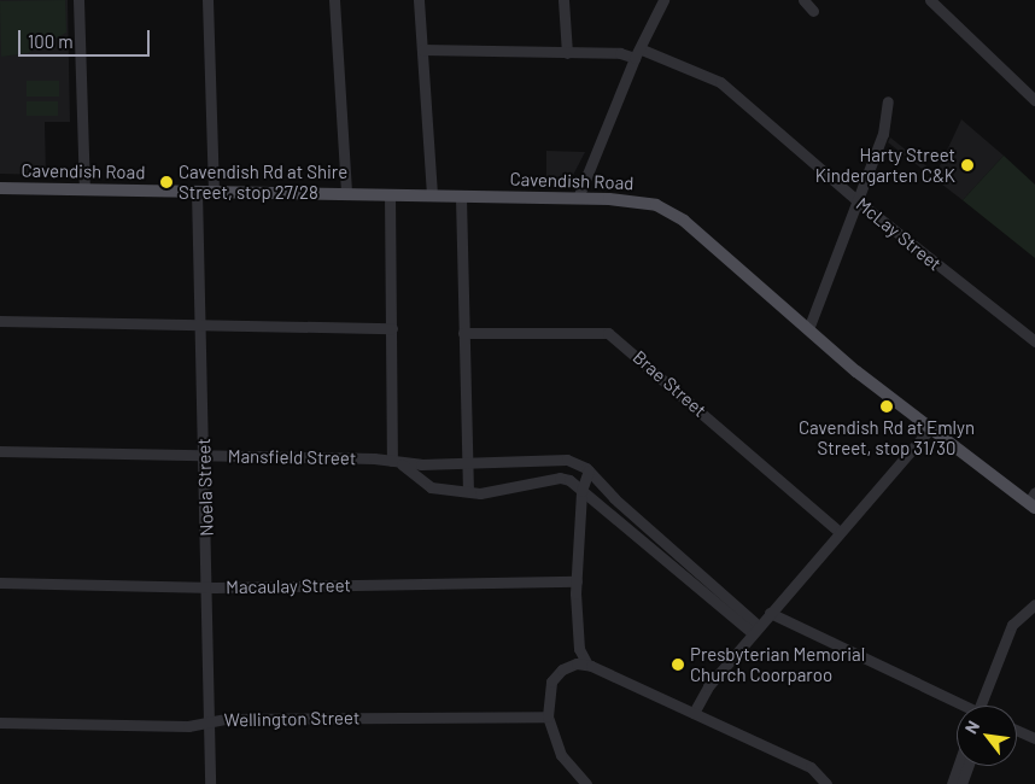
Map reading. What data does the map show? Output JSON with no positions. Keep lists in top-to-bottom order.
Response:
{
  "streets": {
    "main road": ["Cavendish Road"],
    "street": [
      "McLay Street",
      "Brae Street",
      "Mansfield Street",
      "Noela Street",
      "Macaulay Street",
      "Wellington Street"
    ]
  },
  "crossings": [
    ["Cavendish Road", "Noela Street"],
    ["Mansfield Street", "Noela Street"],
    ["Noela Street", "Macaulay Street"],
    ["Noela Street", "Wellington Street"]
  ],
  "places": [
    "Harty Street Kindergarten C&K",
    "Cavendish Rd at Shire Street, stop 27/28",
    "Cavendish Rd at Emlyn Street, stop 31/30",
    "Presbyterian Memorial Church Coorparoo"
  ],
  "scale_bar": "100 m",
  "north": "top left"
}
